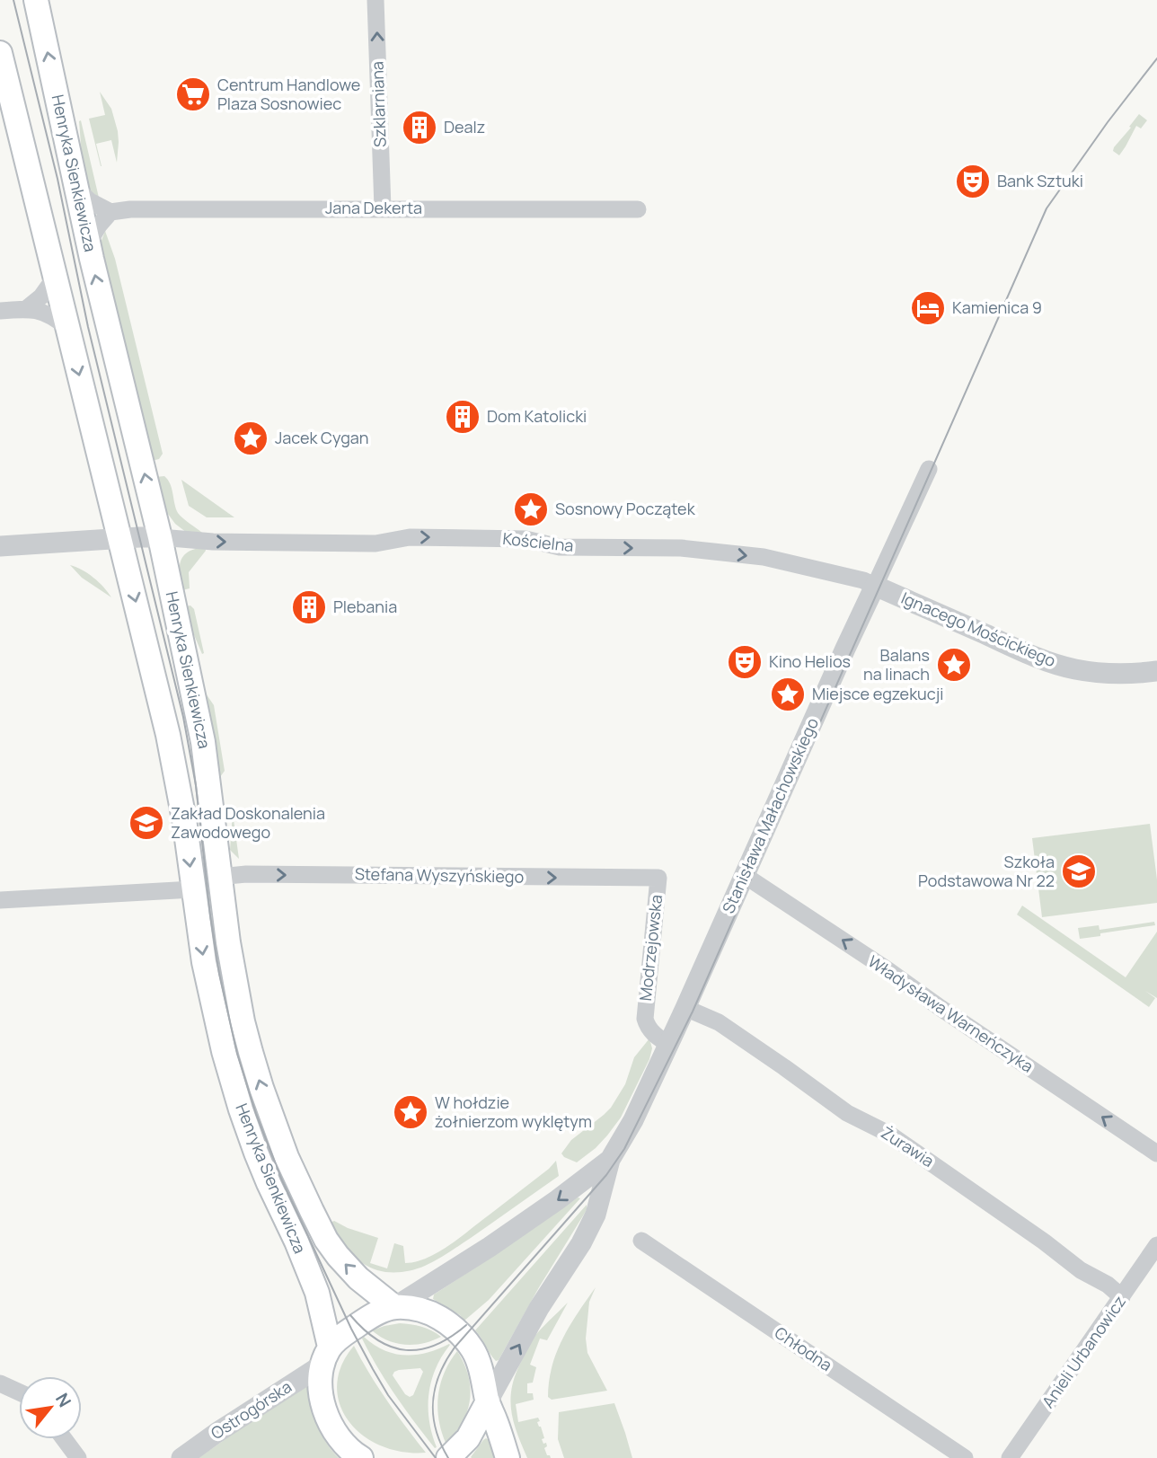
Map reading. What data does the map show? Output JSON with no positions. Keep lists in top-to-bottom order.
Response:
{
  "streets": {
    "main road": ["Henryka Sienkiewicza"],
    "street": [
      "Szklarniana",
      "Jana Dekerta",
      "Kościelna",
      "Ignacego Mościckiego",
      "Stanisława Małachowskiego",
      "Stefana Wyszyńskiego",
      "Modrzejowska",
      "Władysława Warneńczyka",
      "Żurawia",
      "Chłodna",
      "Anieli Urbanowicz",
      "Ostrogórska"
    ]
  },
  "crossings": [
    ["Szklarniana", "Jana Dekerta"],
    ["Henryka Sienkiewicza", "Kościelna"],
    ["Henryka Sienkiewicza", "Stanisława Małachowskiego"],
    ["Henryka Sienkiewicza", "Stefana Wyszyńskiego"],
    ["Henryka Sienkiewicza", "Ostrogórska"],
    ["Kościelna", "Ignacego Mościckiego"],
    ["Kościelna", "Stanisława Małachowskiego"],
    ["Ignacego Mościckiego", "Stanisława Małachowskiego"],
    ["Stanisława Małachowskiego", "Modrzejowska"],
    ["Stanisława Małachowskiego", "Władysława Warneńczyka"],
    ["Stanisława Małachowskiego", "Żurawia"],
    ["Stefana Wyszyńskiego", "Modrzejowska"],
    ["Żurawia", "Anieli Urbanowicz"]
  ],
  "one_way": [
    "Szklarniana",
    "Kościelna",
    "Stefana Wyszyńskiego",
    "Władysława Warneńczyka"
  ],
  "places": {
    "supermarket": ["Centrum Handlowe Plaza Sosnowiec"],
    "building": ["Dealz", "Dom Katolicki", "Plebania"],
    "theatre": ["Bank Sztuki", "Kino Helios"],
    "hotel": ["Kamienica 9"],
    "place": [
      "Jacek Cygan",
      "Sosnowy Początek",
      "Balans na linach",
      "Miejsce egzekucji",
      "W hołdzie żołnierzom wyklętym"
    ],
    "school or university": ["Zakład Doskonalenia Zawodowego", "Szkoła Podstawowa Nr 22"]
  },
  "north": "top right"
}
